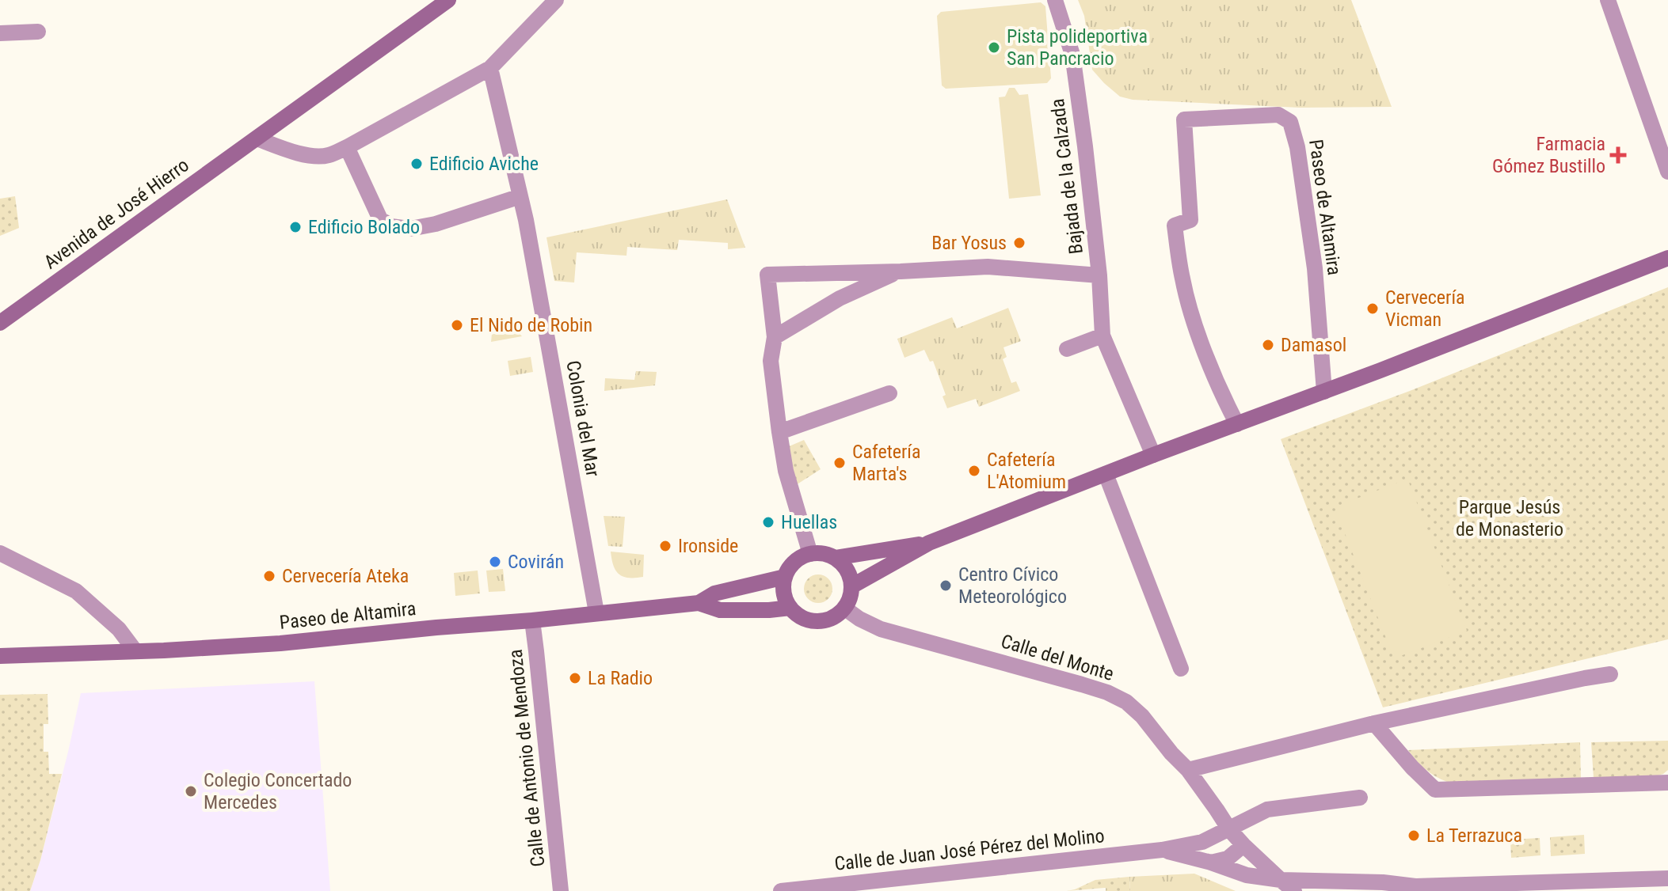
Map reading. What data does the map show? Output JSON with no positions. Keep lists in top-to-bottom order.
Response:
{
  "streets": {
    "main road": ["Paseo de Altamira", "Avenida de José Hierro"],
    "street": [
      "Bajada de la Calzada",
      "Colonia del Mar",
      "Calle del Monte",
      "Calle de Antonio de Mendoza",
      "Calle de Juan José Pérez del Molino"
    ]
  },
  "crossings": [
    ["Bajada de la Calzada", "Paseo de Altamira"],
    ["Bajada de la Calzada", "Calle del Monte"],
    ["Paseo de Altamira", "Colonia del Mar"],
    ["Paseo de Altamira", "Calle del Monte"],
    ["Paseo de Altamira", "Calle de Antonio de Mendoza"],
    ["Calle del Monte", "Calle de Juan José Pérez del Molino"]
  ],
  "parks": ["Parque Jesús de Monasterio"],
  "places": {
    "other": [
      "Pista polideportiva San Pancracio",
      "Edificio Aviche",
      "Edificio Bolado",
      "Bar Yosus",
      "Cervecería Vicman",
      "El Nido de Robin",
      "Damasol",
      "Cafetería Marta's",
      "Cafetería L'Atomium",
      "Huellas",
      "Ironside",
      "Covirán",
      "Cervecería Ateka",
      "Centro Cívico Meteorológico",
      "La Radio",
      "Colegio Concertado Mercedes",
      "La Terrazuca"
    ],
    "health": ["Farmacia Gómez Bustillo"]
  }
}
